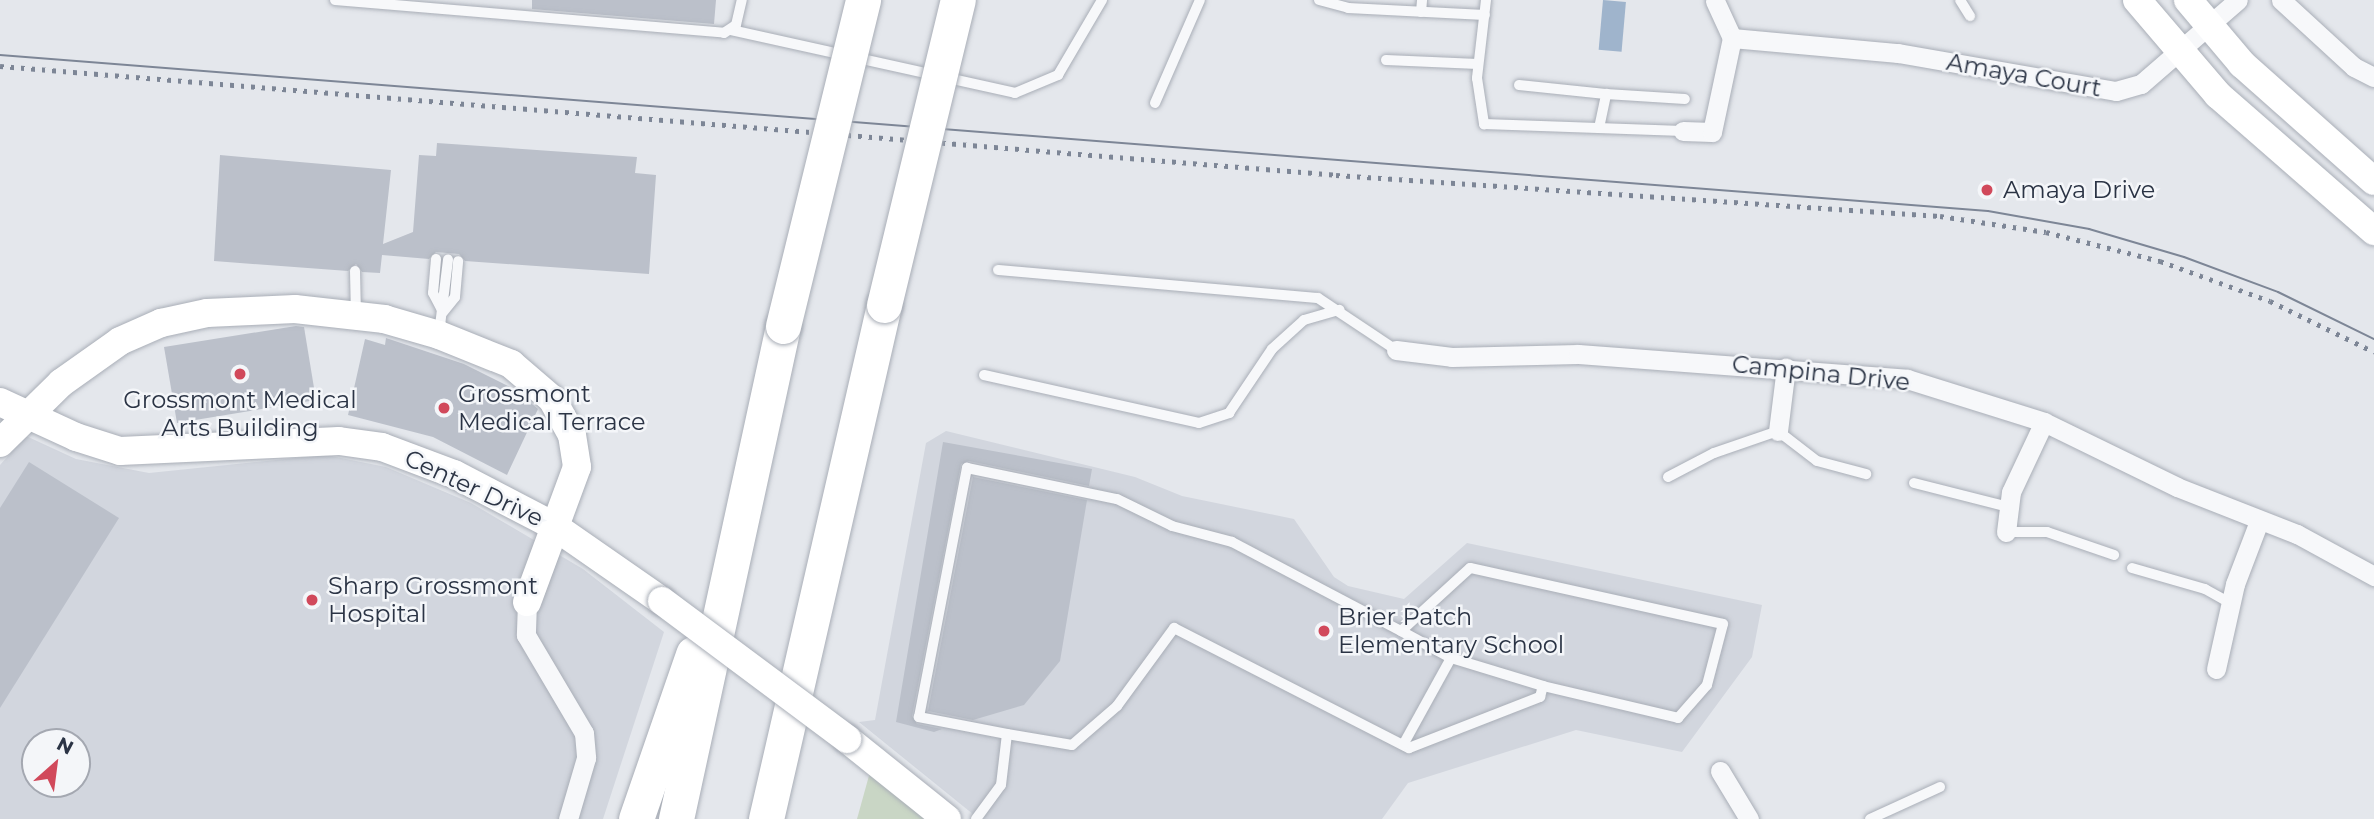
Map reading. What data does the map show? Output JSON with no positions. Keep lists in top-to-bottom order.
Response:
{
  "streets": {
    "street": ["Amaya Court", "Campina Drive", "Center Drive"]
  },
  "places": [
    "Amaya Drive",
    "Grossmont Medical Arts Building",
    "Grossmont Medical Terrace",
    "Sharp Grossmont Hospital",
    "Brier Patch Elementary School"
  ],
  "north": "top right"
}
